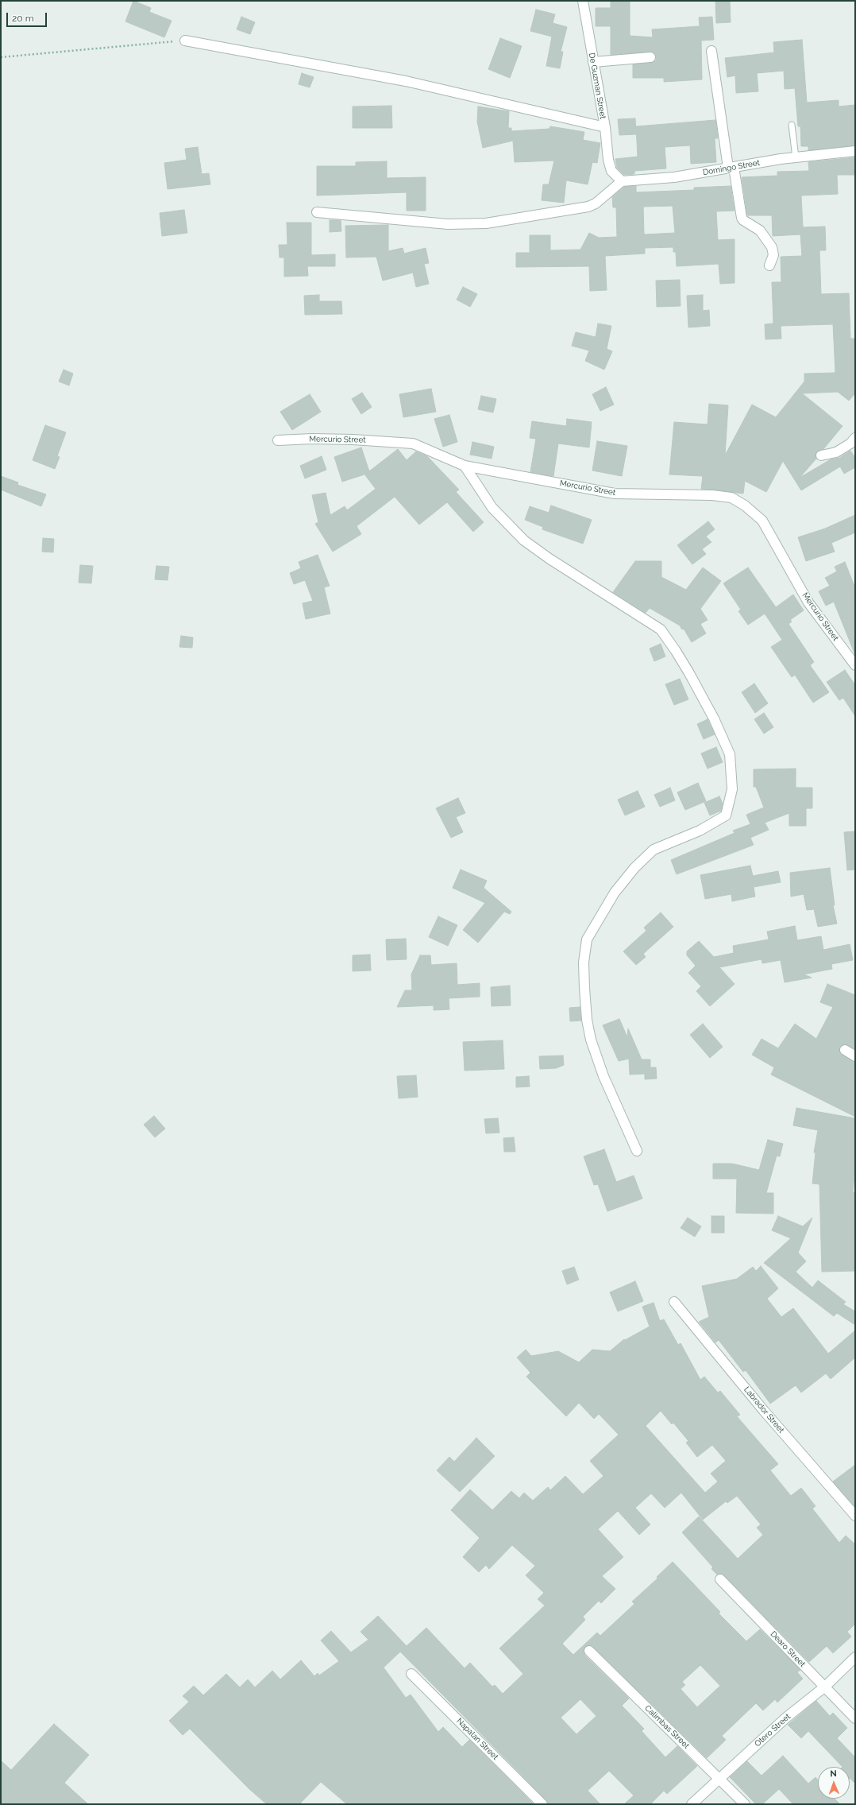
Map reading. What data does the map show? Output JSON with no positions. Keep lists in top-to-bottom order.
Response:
{
  "streets": {
    "street": [
      "De Guzman Street",
      "Domingo Street",
      "Mercurio Street",
      "Labrador Street",
      "Dearo Street",
      "Calimbas Street",
      "Otero Street",
      "Napalan Street"
    ]
  },
  "crossings": [
    ["De Guzman Street", "Domingo Street"],
    ["Dearo Street", "Otero Street"],
    ["Calimbas Street", "Otero Street"]
  ],
  "scale_bar": "20 m",
  "north": "top"
}
